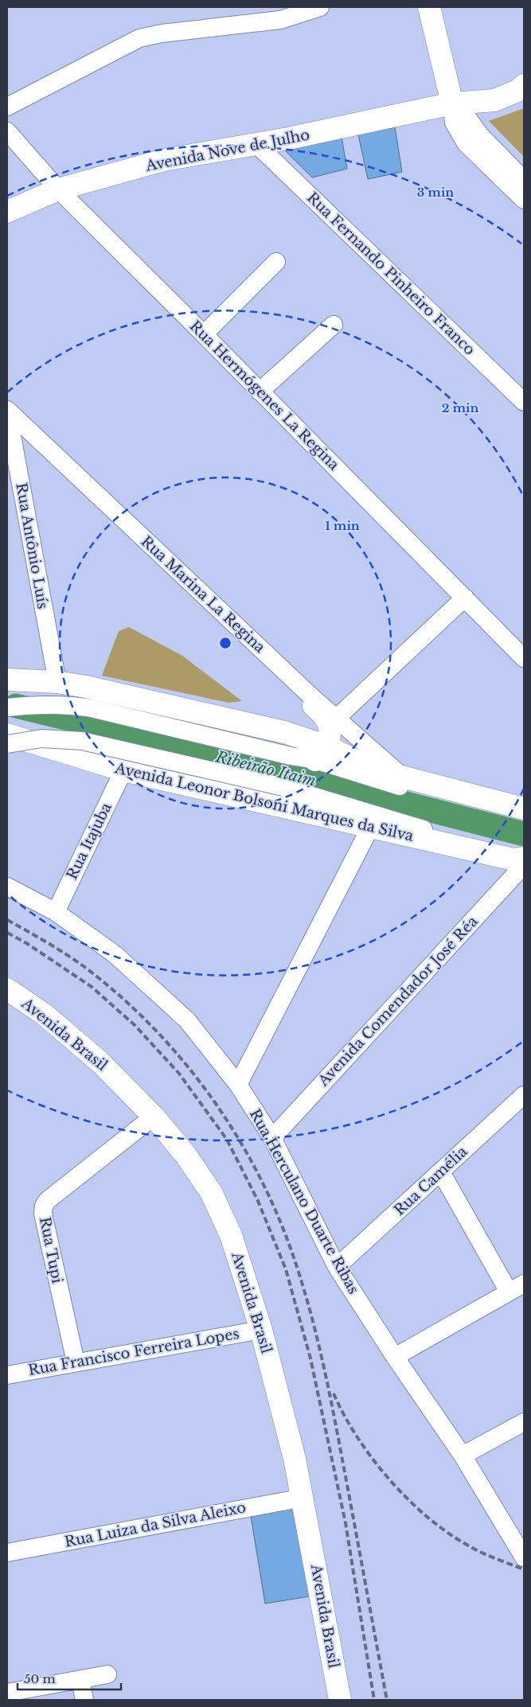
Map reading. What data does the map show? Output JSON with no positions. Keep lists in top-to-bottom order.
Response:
{
  "streets": {
    "main road": ["Avenida Nove de Julho", "Avenida Leonor Bolsoni Marques da Silva", "Avenida Brasil"],
    "street": [
      "Rua Fernando Pinheiro Franco",
      "Rua Hermógenes La Regina",
      "Rua Antônio Luís",
      "Rua Marina La Regina",
      "Rua Itajuba",
      "Avenida Comendador José Réa",
      "Rua Camélia",
      "Rua Herculano Duarte Ribas",
      "Rua Tupi",
      "Rua Francisco Ferreira Lopes",
      "Rua Luiza da Silva Aleixo"
    ]
  },
  "crossings": [
    ["Avenida Nove de Julho", "Rua Fernando Pinheiro Franco"],
    ["Avenida Nove de Julho", "Rua Hermógenes La Regina"],
    ["Rua Antônio Luís", "Rua Marina La Regina"],
    ["Avenida Leonor Bolsoni Marques da Silva", "Rua Itajuba"],
    ["Rua Itajuba", "Rua Herculano Duarte Ribas"],
    ["Avenida Comendador José Réa", "Rua Herculano Duarte Ribas"],
    ["Avenida Brasil", "Rua Tupi"],
    ["Avenida Brasil", "Rua Francisco Ferreira Lopes"],
    ["Avenida Brasil", "Rua Luiza da Silva Aleixo"],
    ["Rua Camélia", "Rua Herculano Duarte Ribas"],
    ["Rua Tupi", "Rua Francisco Ferreira Lopes"]
  ],
  "water": ["Ribeirão Itaim"],
  "scale_bar": "50 m",
  "rings": ["3 min", "2 min", "1 min"]
}
